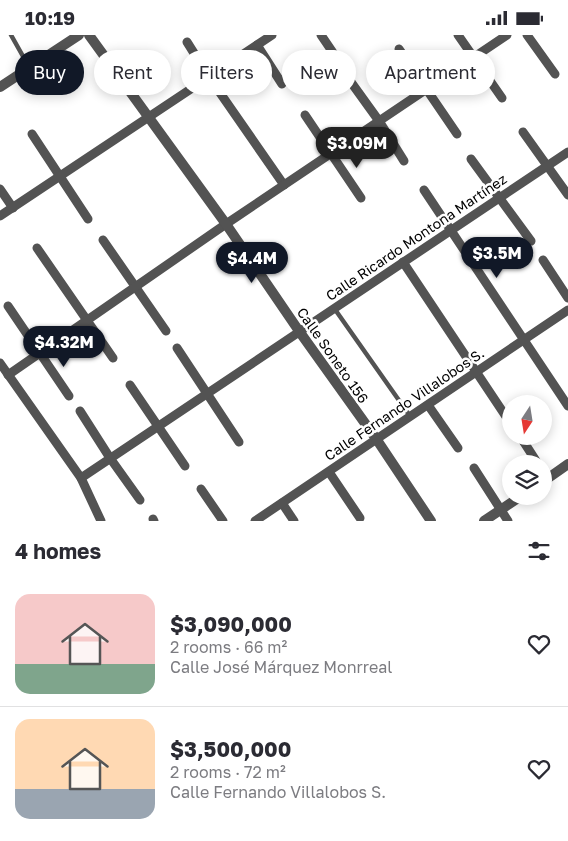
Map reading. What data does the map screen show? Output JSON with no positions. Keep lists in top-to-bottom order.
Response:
{
  "streets": {
    "street": ["Calle Ricardo Montona Martínez", "Calle Soneto 156", "Calle Fernando Villalobos S."]
  },
  "crossings": [
    ["Calle Ricardo Montona Martínez", "Calle Soneto 156"],
    ["Calle Soneto 156", "Calle Fernando Villalobos S."]
  ],
  "north": "bottom",
  "page": {
    "status": "10:19",
    "chip": [
      "Buy",
      "Rent",
      "Filters",
      "New",
      "Apartment"
    ],
    "price": [
      "$3.09M",
      "$3.5M",
      "$4.4M",
      "$4.32M"
    ],
    "heading": "4 homes",
    "list": [
      {
        "name": "$3,090,000",
        "note": "2 rooms · 66 m² · Calle José Márquez Monrreal"
      },
      {
        "name": "$3,500,000",
        "note": "2 rooms · 72 m² · Calle Fernando Villalobos S."
      }
    ]
  }
}
